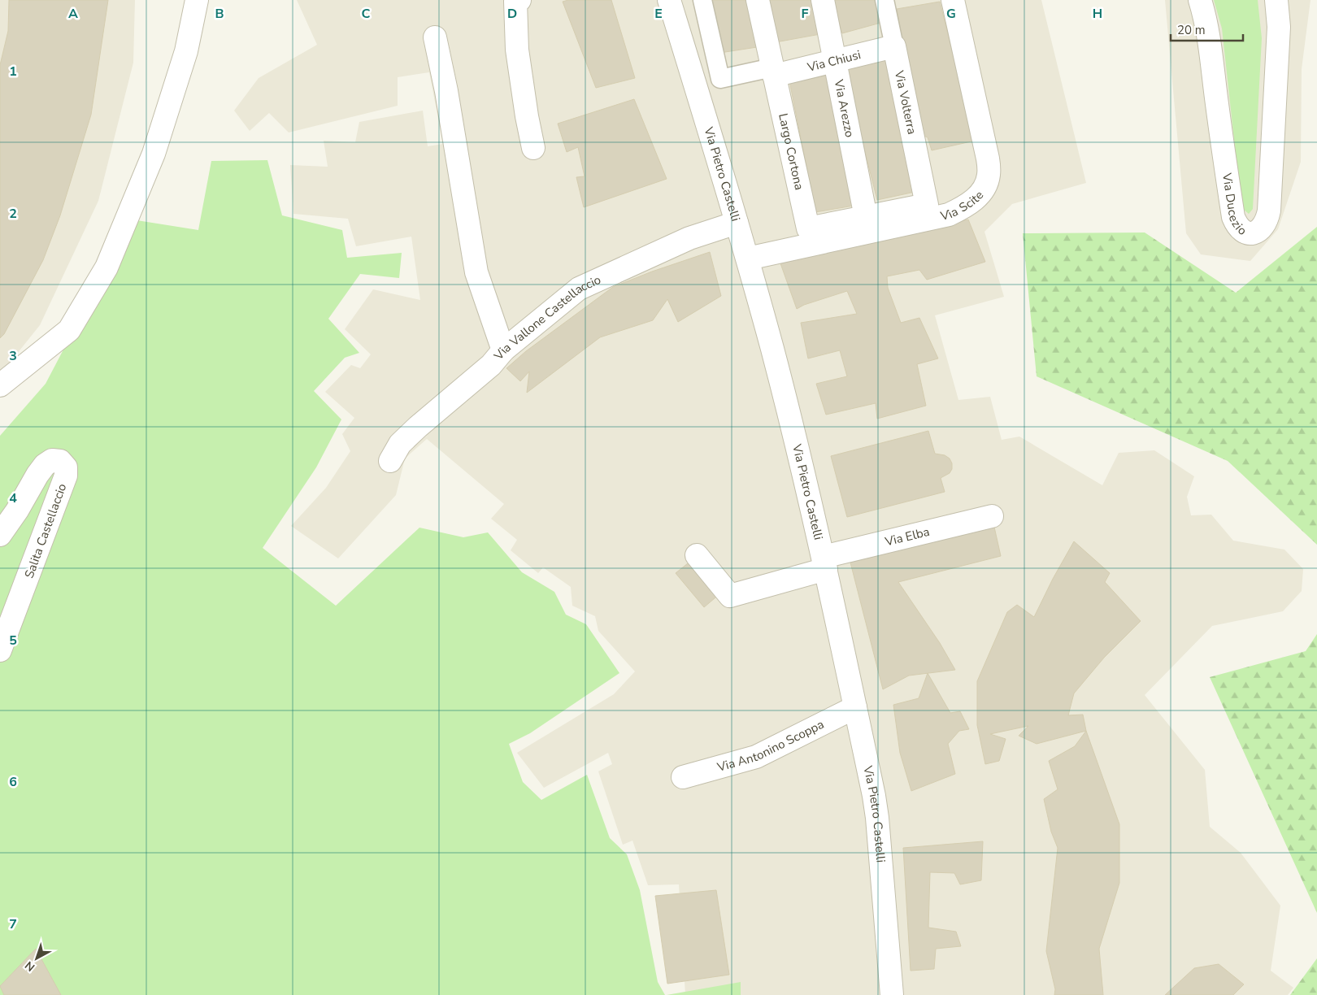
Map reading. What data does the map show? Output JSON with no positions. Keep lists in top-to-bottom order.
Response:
{
  "streets": {
    "street": [
      "Via Chiusi",
      "Via Volterra",
      "Via Arezzo",
      "Largo Cortona",
      "Via Pietro Castelli",
      "Via Ducezio",
      "Via Scite",
      "Via Vallone Castellaccio",
      "Salita Castellaccio",
      "Via Elba",
      "Via Antonino Scoppa"
    ]
  },
  "crossings": [
    ["Via Chiusi", "Via Volterra"],
    ["Via Chiusi", "Via Arezzo"],
    ["Via Chiusi", "Largo Cortona"],
    ["Via Volterra", "Via Arezzo"],
    ["Via Volterra", "Largo Cortona"],
    ["Via Arezzo", "Largo Cortona"],
    ["Via Pietro Castelli", "Via Scite"],
    ["Via Pietro Castelli", "Via Vallone Castellaccio"],
    ["Via Pietro Castelli", "Via Elba"],
    ["Via Pietro Castelli", "Via Antonino Scoppa"]
  ],
  "scale_bar": "20 m",
  "north": "bottom left",
  "grid": {
    "columns": [
      "A",
      "B",
      "C",
      "D",
      "E",
      "F",
      "G",
      "H"
    ],
    "rows": [
      "1",
      "2",
      "3",
      "4",
      "5",
      "6",
      "7"
    ]
  }
}
